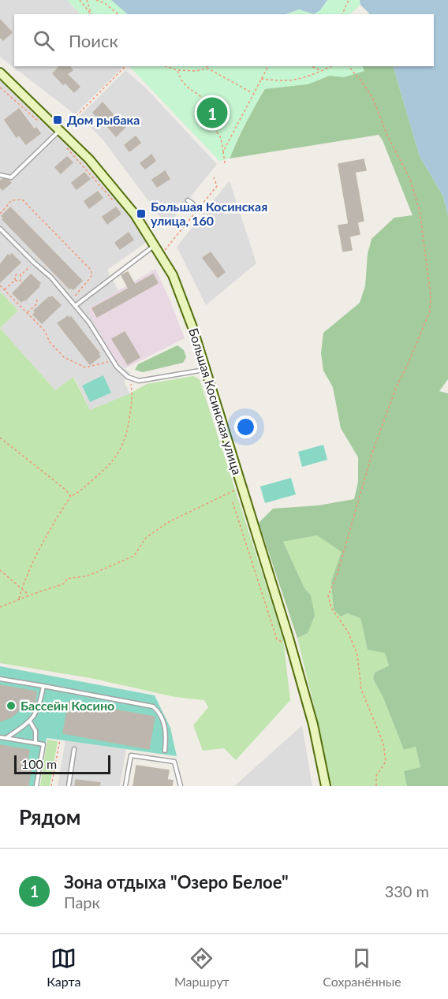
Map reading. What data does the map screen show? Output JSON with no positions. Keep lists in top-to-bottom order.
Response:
{
  "streets": {
    "street": ["Большая Косинская улица"]
  },
  "places": {
    "transit": ["Дом рыбака", "Большая Косинская улица, 160"],
    "other": ["Бассейн Косино"]
  },
  "scale_bar": "100 m",
  "page": {
    "search": "Поиск",
    "pins": "1",
    "scale": "100 m",
    "heading": "Рядом",
    "list": [
      {
        "mark": "1",
        "name": "Зона отдыха \"Озеро Белое\"",
        "note": "Парк",
        "value": "330 m"
      }
    ],
    "nav": ["Карта", "Маршрут", "Сохранённые"]
  }
}
